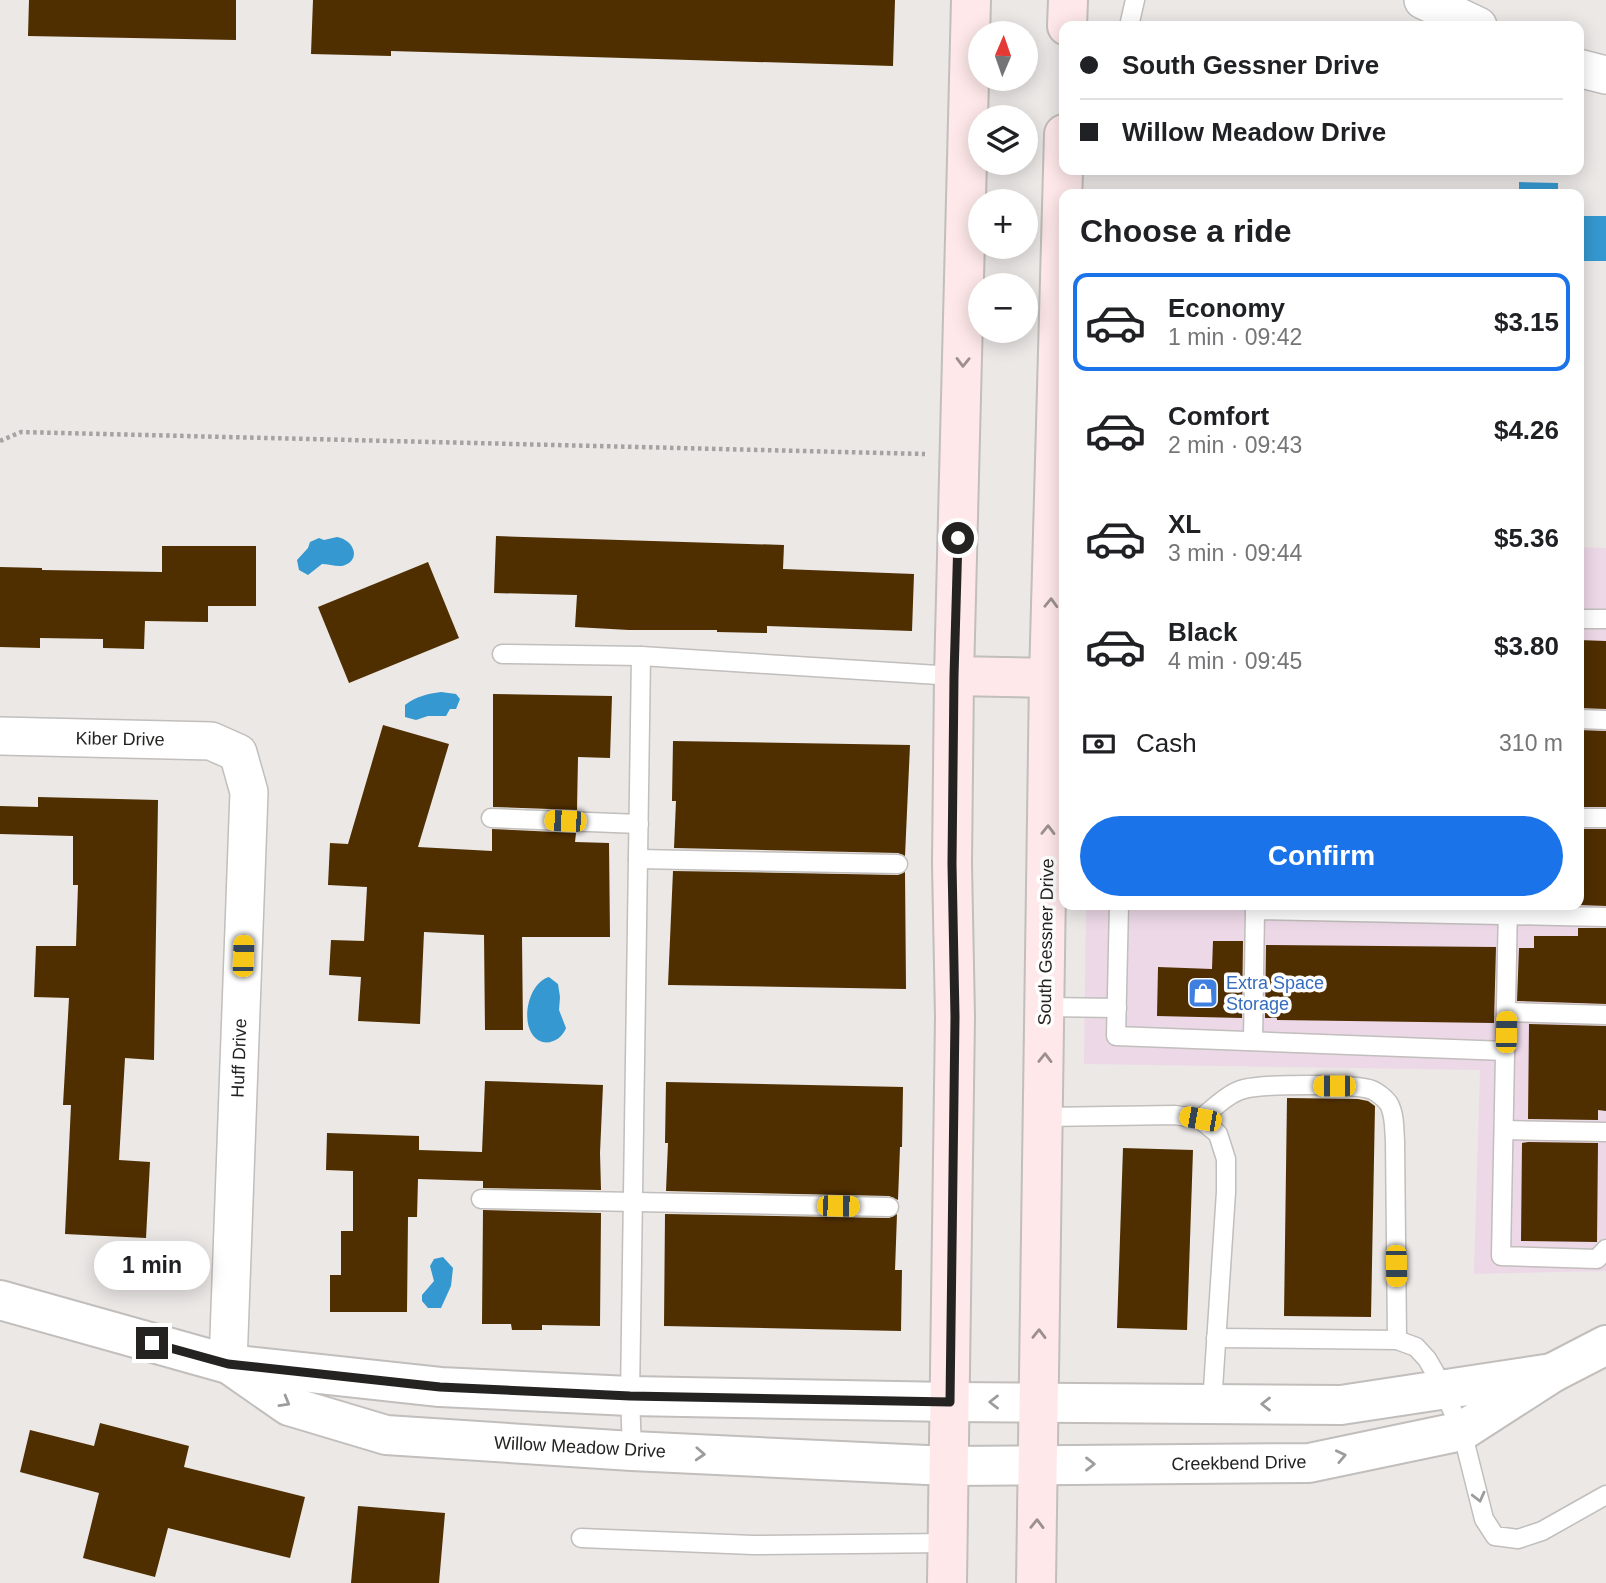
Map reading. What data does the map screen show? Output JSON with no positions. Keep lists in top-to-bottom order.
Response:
{
  "streets": {
    "main road": ["South Gessner Drive"],
    "street": [
      "Kiber Drive",
      "Huff Drive",
      "Willow Meadow Drive",
      "Creekbend Drive"
    ]
  },
  "crossings": [
    ["Kiber Drive", "Huff Drive"],
    ["South Gessner Drive", "Creekbend Drive"],
    ["Huff Drive", "Willow Meadow Drive"],
    ["Willow Meadow Drive", "Creekbend Drive"]
  ],
  "places": {
    "shop": ["Extra Space Storage"]
  },
  "north": "top",
  "page": {
    "map_buttons": ["+", "−"],
    "banner": ["South Gessner Drive", "Willow Meadow Drive"],
    "heading": "Choose a ride",
    "list": [
      {
        "name": "Economy",
        "note": "1 min · 09:42",
        "value": "$3.15"
      },
      {
        "name": "Comfort",
        "note": "2 min · 09:43",
        "value": "$4.26"
      },
      {
        "name": "XL",
        "note": "3 min · 09:44",
        "value": "$5.36"
      },
      {
        "name": "Black",
        "note": "4 min · 09:45",
        "value": "$3.80"
      }
    ],
    "pay": ["Cash", "310 m"],
    "buttons": "Confirm",
    "bubble": "1 min"
  }
}
